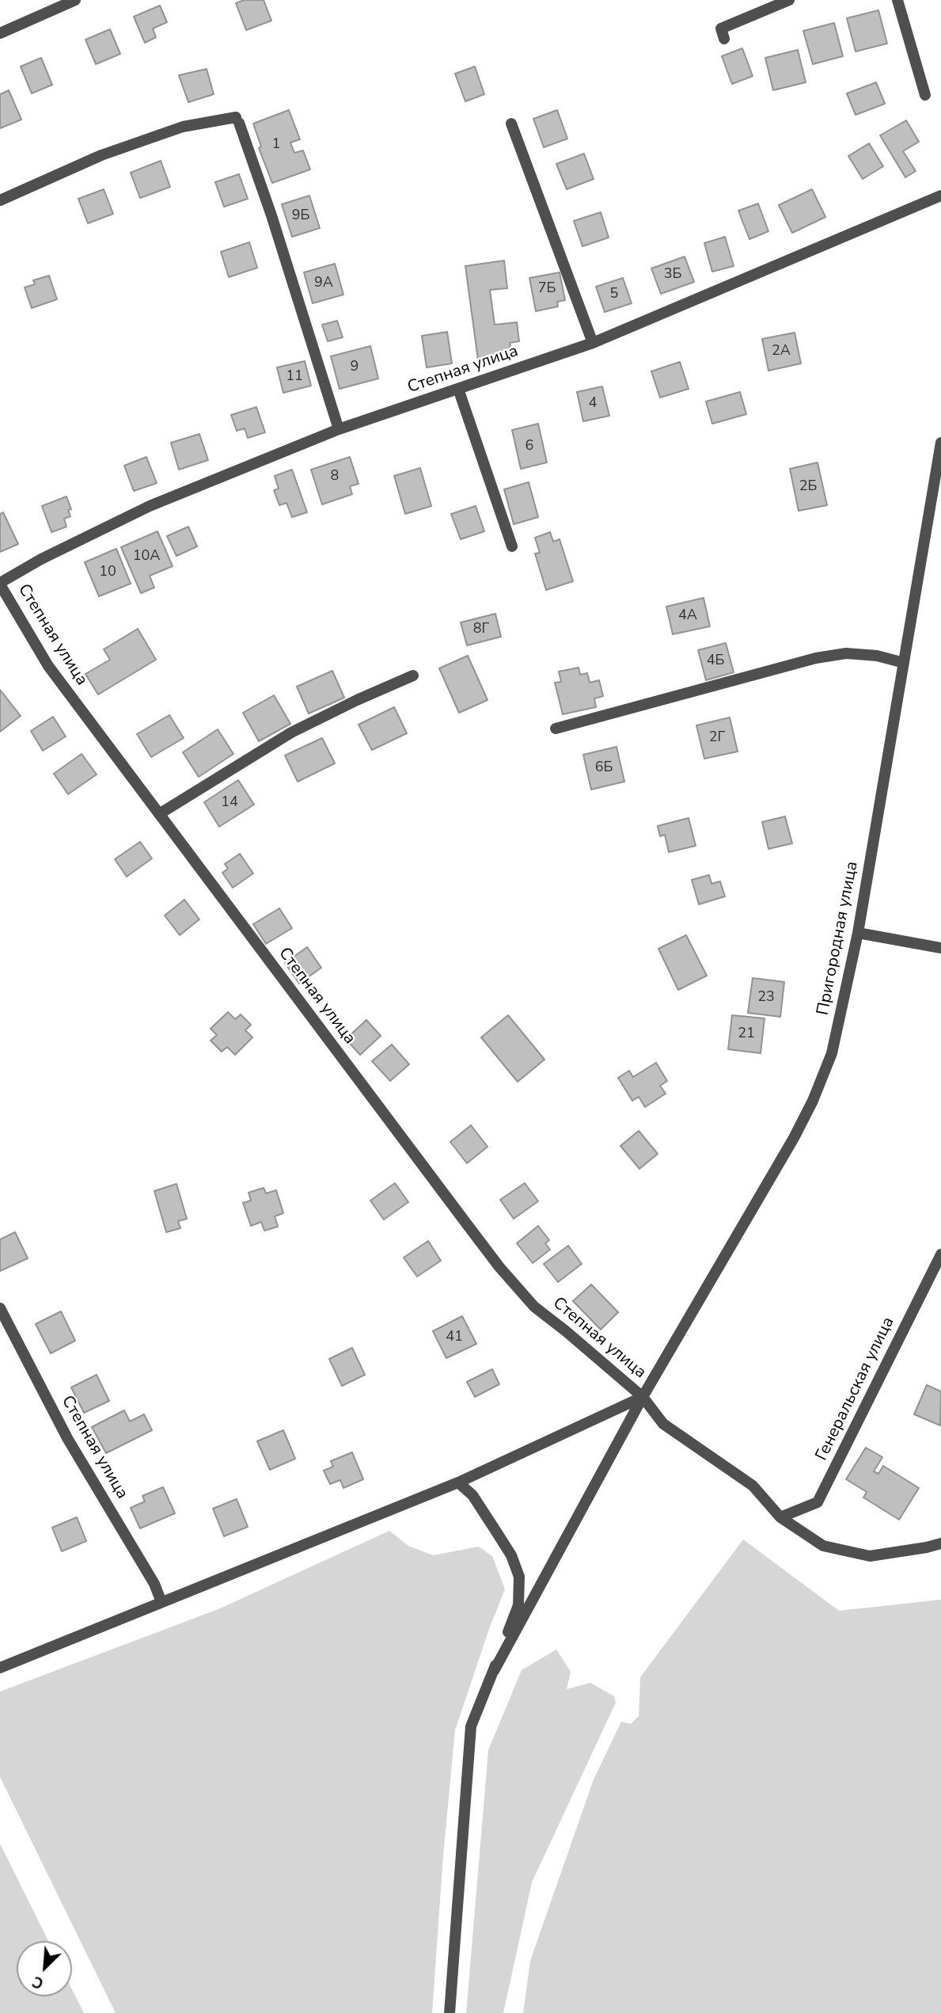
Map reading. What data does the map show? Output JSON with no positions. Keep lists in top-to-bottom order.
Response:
{
  "streets": {
    "street": ["Степная улица", "Пригородная улица", "Генеральская улица"]
  },
  "crossings": [
    ["Степная улица", "Пригородная улица"],
    ["Степная улица", "Генеральская улица"]
  ],
  "house_numbers": [
    "1",
    "9Б",
    "3Б",
    "9А",
    "7Б",
    "5",
    "2А",
    "9",
    "11",
    "4",
    "6",
    "8",
    "2Б",
    "10А",
    "10",
    "4А",
    "8Г",
    "4Б",
    "2Г",
    "6Б",
    "14",
    "23",
    "21",
    "41"
  ],
  "north": "bottom left"
}
